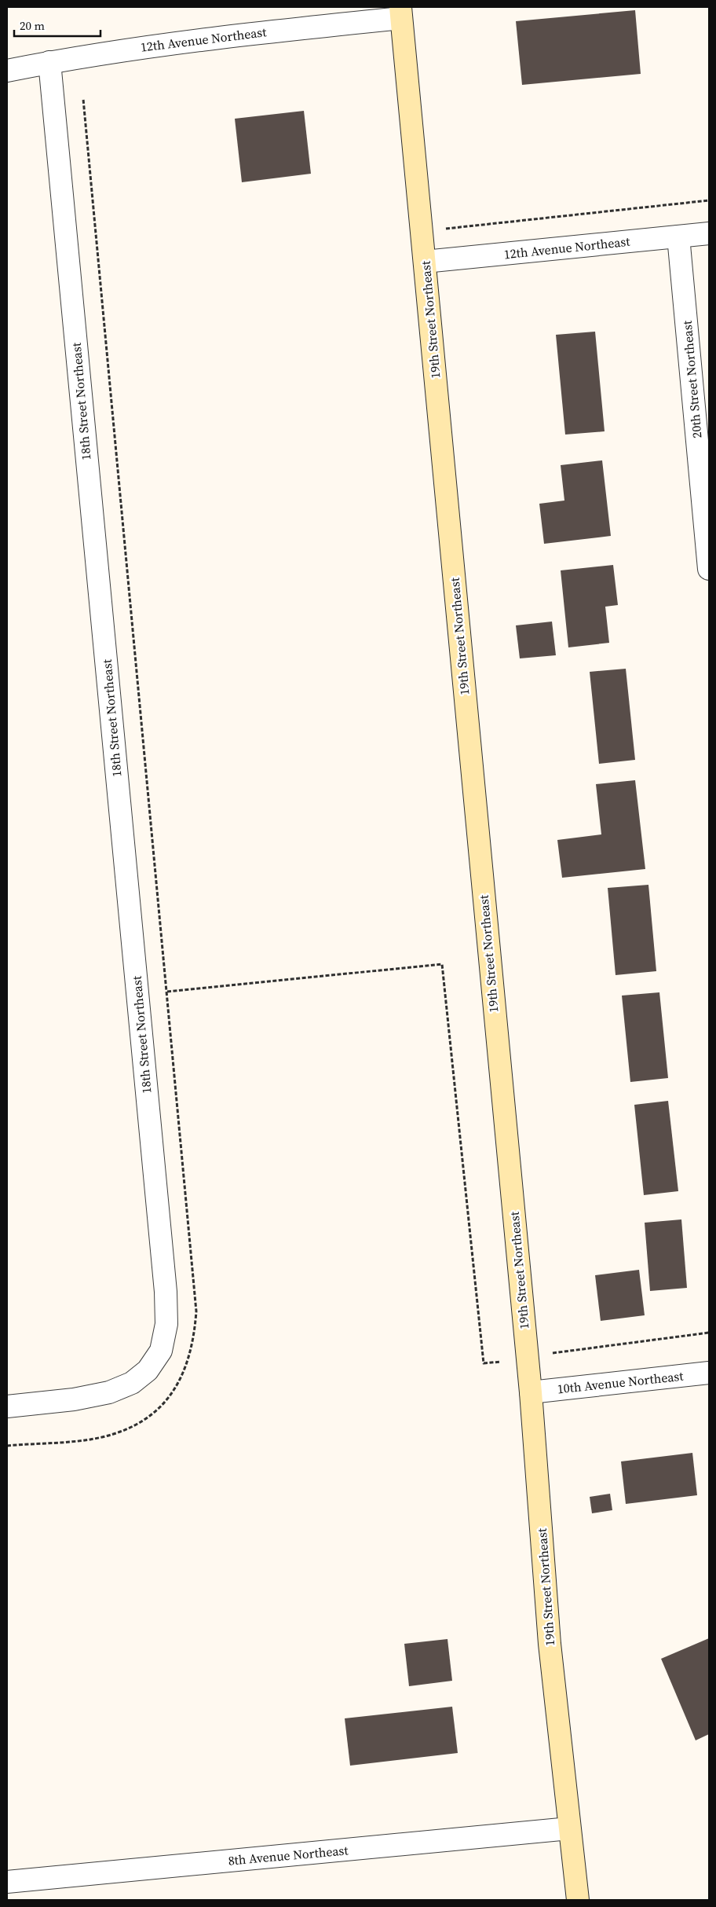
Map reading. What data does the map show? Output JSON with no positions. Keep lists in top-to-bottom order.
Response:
{
  "streets": {
    "main road": ["19th Street Northeast"],
    "street": [
      "12th Avenue Northeast",
      "20th Street Northeast",
      "18th Street Northeast",
      "10th Avenue Northeast",
      "8th Avenue Northeast"
    ]
  },
  "crossings": [
    ["12th Avenue Northeast", "19th Street Northeast"],
    ["12th Avenue Northeast", "20th Street Northeast"],
    ["12th Avenue Northeast", "18th Street Northeast"],
    ["19th Street Northeast", "10th Avenue Northeast"],
    ["19th Street Northeast", "8th Avenue Northeast"]
  ],
  "scale_bar": "20 m"
}
